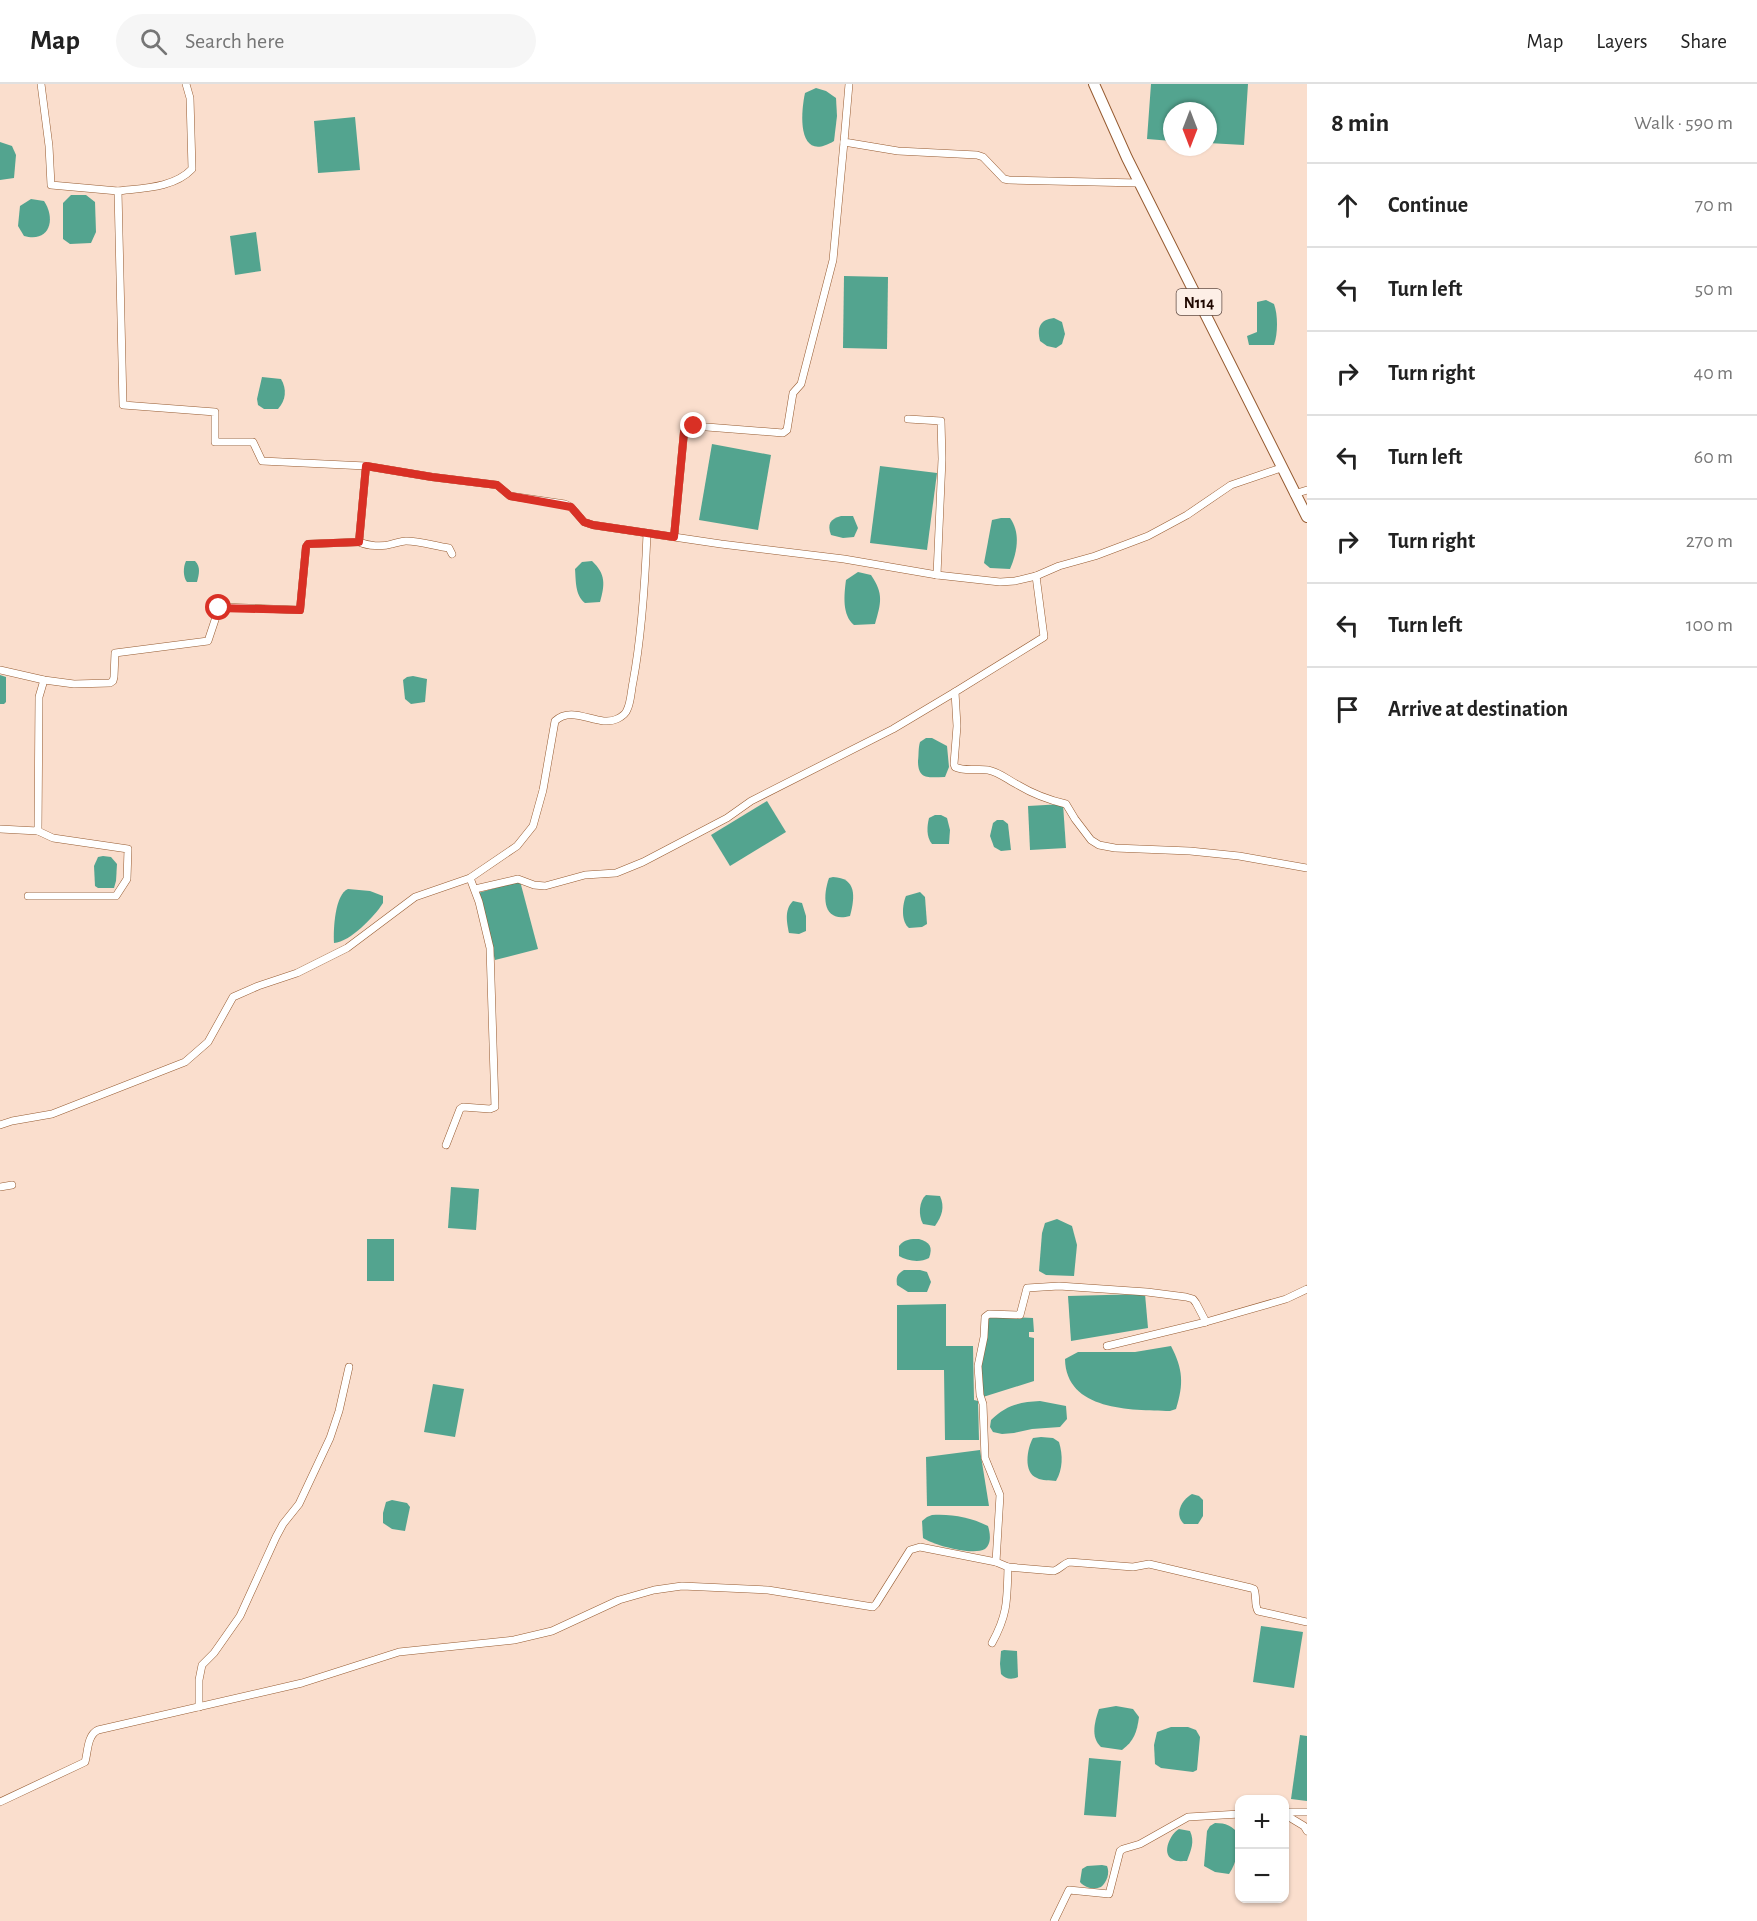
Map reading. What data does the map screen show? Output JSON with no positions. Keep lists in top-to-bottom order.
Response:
{
  "streets": {
    "highway": ["N114"]
  },
  "north": "bottom",
  "page": {
    "header": "Map",
    "search": "Search here",
    "nav": ["Map", "Layers", "Share"],
    "heading": ["8 min", "Walk · 590 m"],
    "list": [
      ["Continue", "70 m"],
      ["Turn left", "50 m"],
      ["Turn right", "40 m"],
      ["Turn left", "60 m"],
      ["Turn right", "270 m"],
      ["Turn left", "100 m"],
      "Arrive at destination"
    ],
    "map_buttons": ["+", "−"]
  }
}
